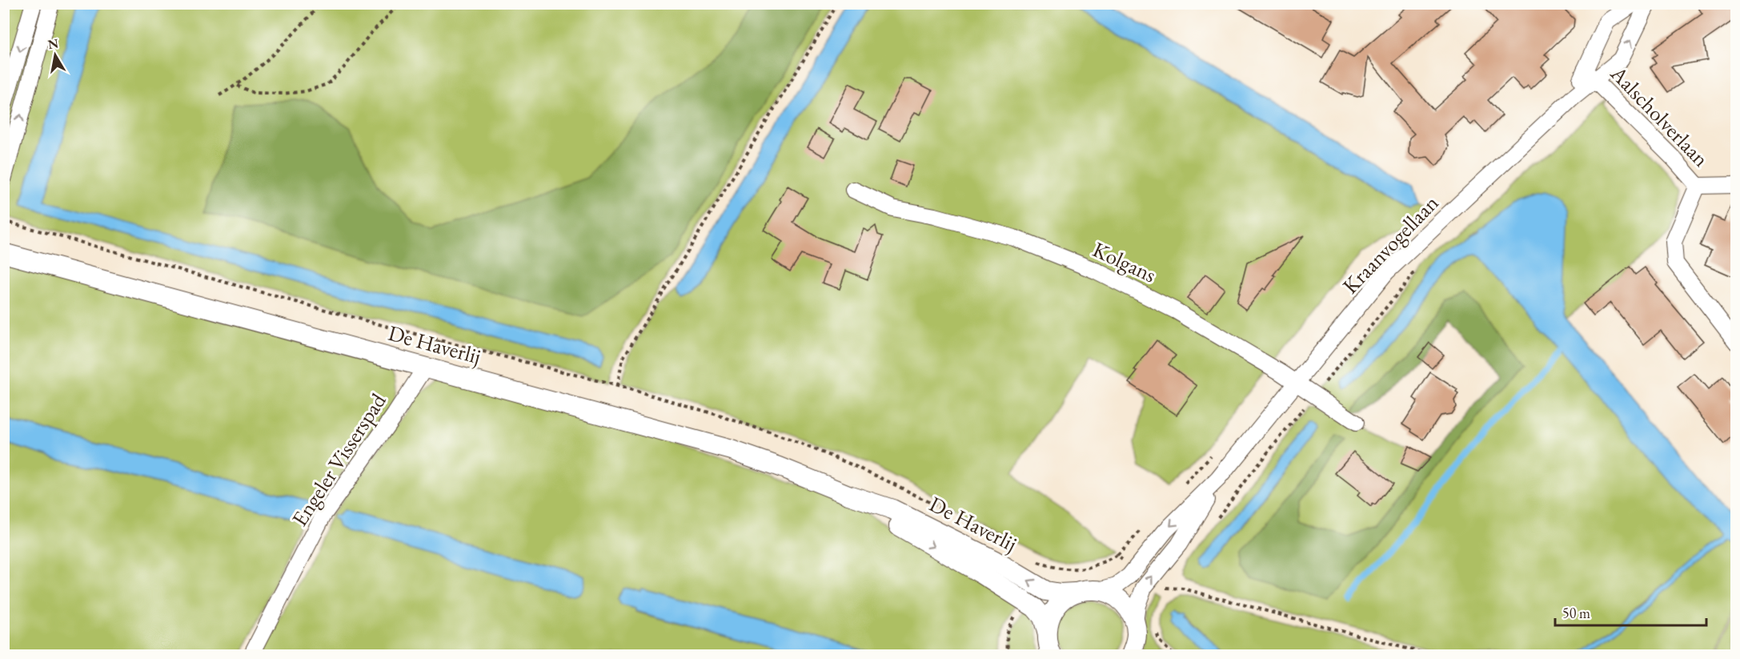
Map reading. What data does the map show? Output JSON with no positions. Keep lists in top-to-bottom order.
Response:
{
  "streets": {
    "street": [
      "Aalscholverlaan",
      "Kraanvogellaan",
      "Kolgans",
      "De Haverlij",
      "Engeler Visserspad"
    ]
  },
  "crossings": [
    ["Aalscholverlaan", "Kraanvogellaan"],
    ["Kraanvogellaan", "Kolgans"],
    ["Kraanvogellaan", "De Haverlij"],
    ["De Haverlij", "Engeler Visserspad"]
  ],
  "scale_bar": "50 m",
  "north": "top"
}
